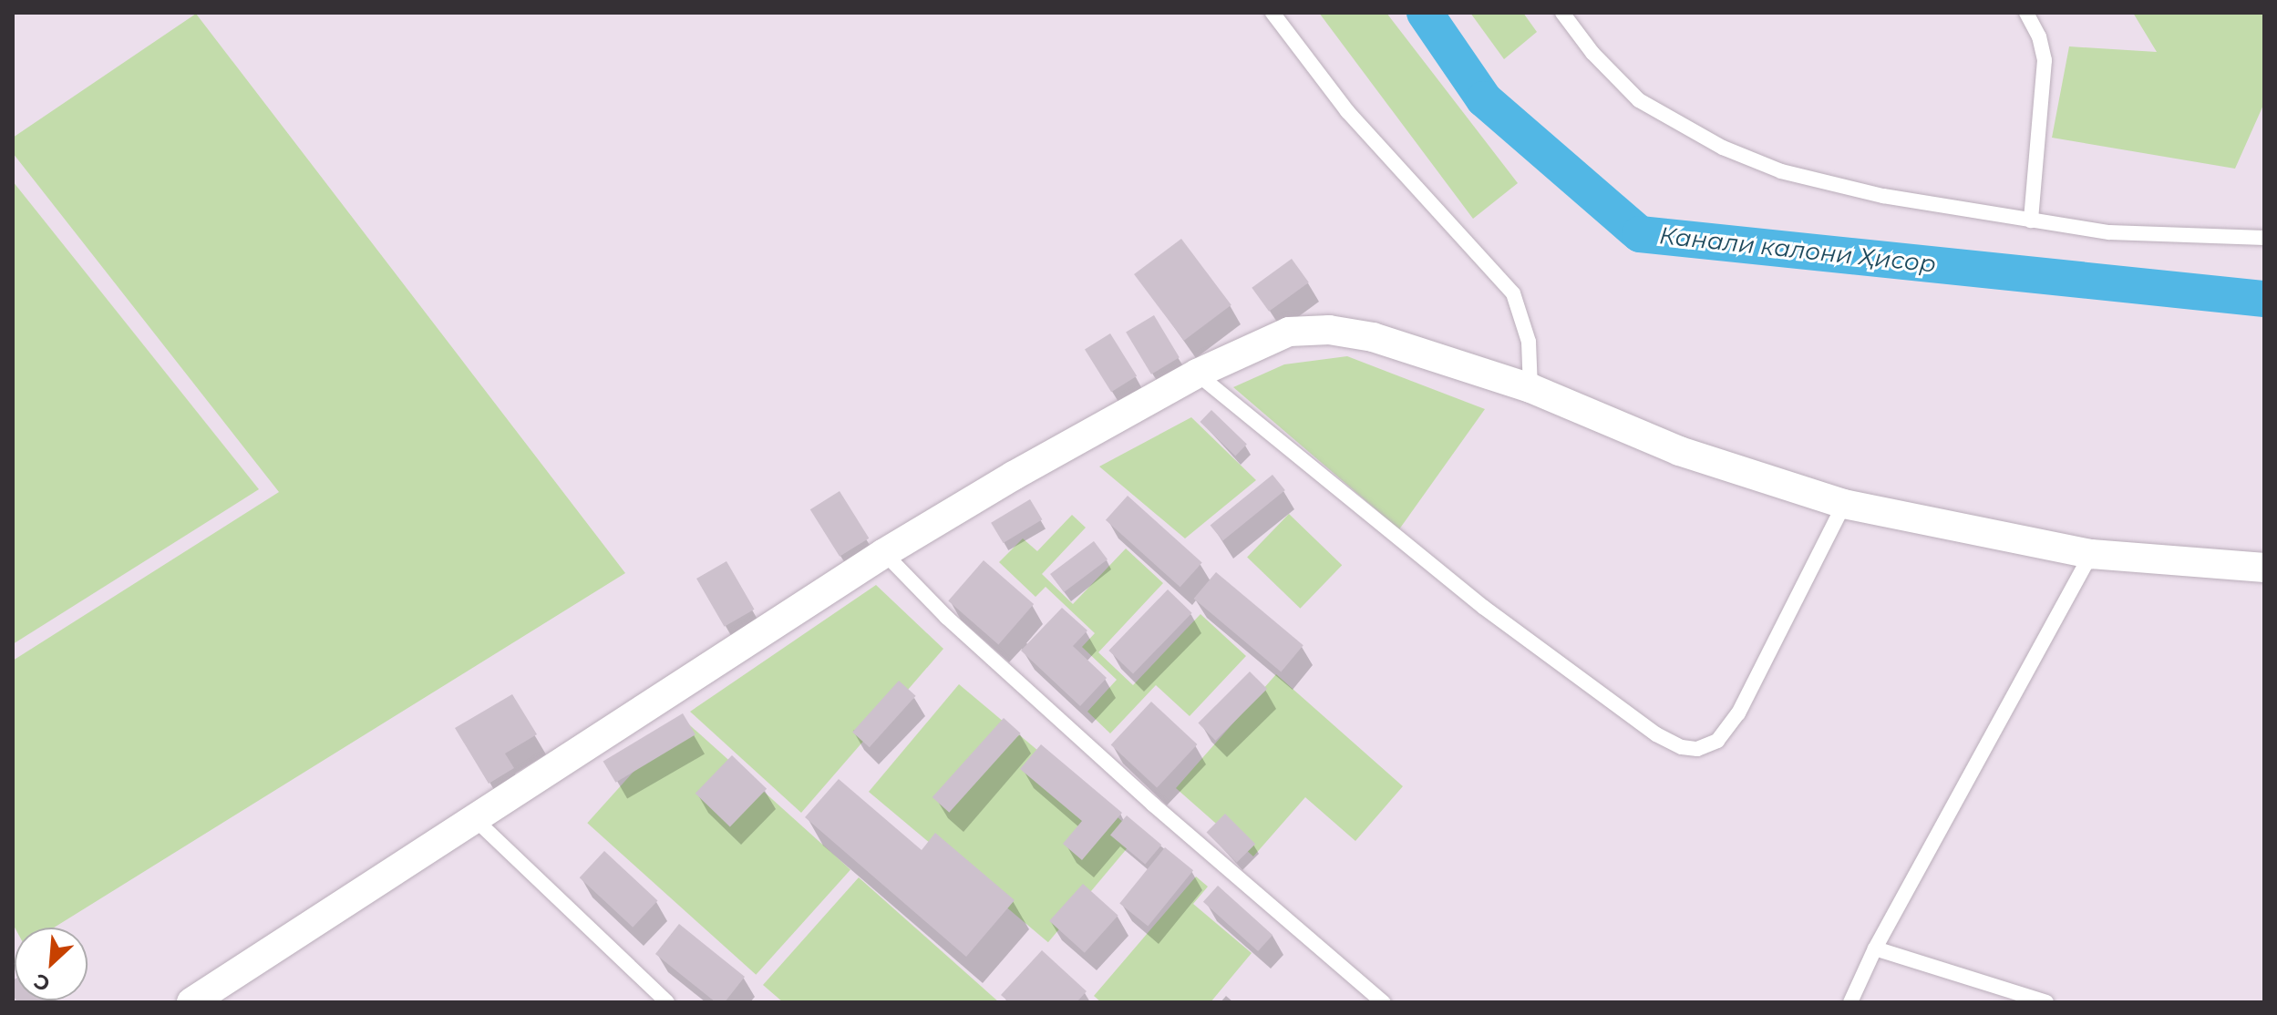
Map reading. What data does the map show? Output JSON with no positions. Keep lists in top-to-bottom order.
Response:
{
  "water": ["Канали калони Ҳисор"],
  "north": "bottom left"
}
